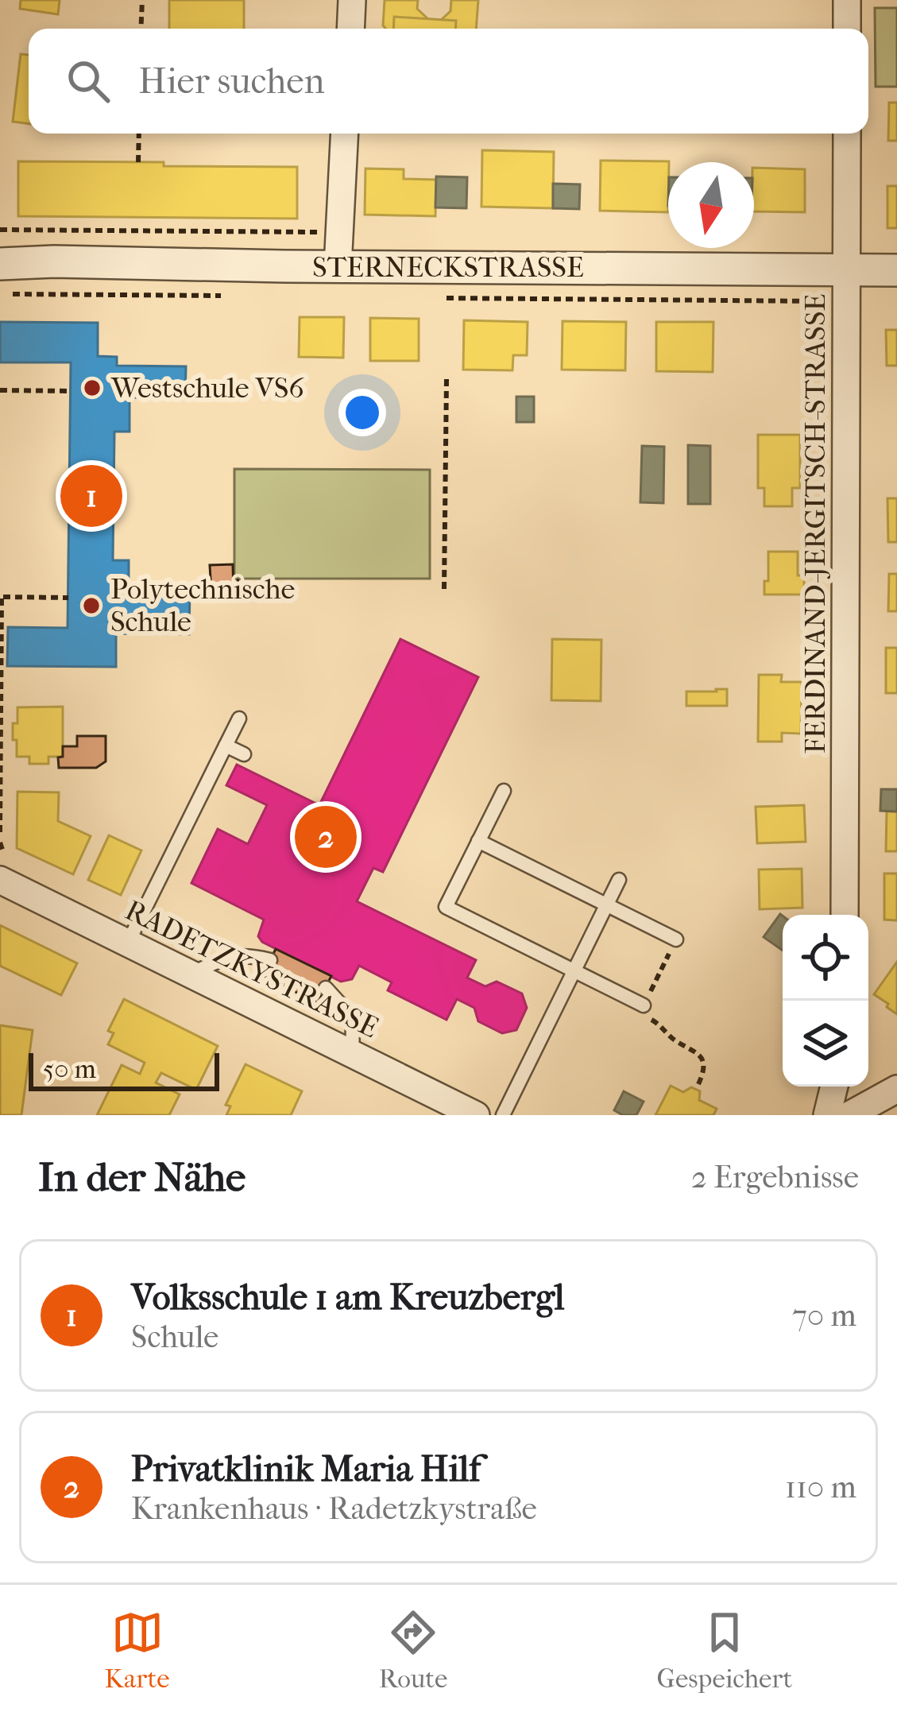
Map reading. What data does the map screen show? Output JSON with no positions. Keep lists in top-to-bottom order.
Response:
{
  "streets": {
    "street": ["STERNECKSTRASSE", "FERDINAND-JERGITSCH-STRASSE", "RADETZKYSTRASSE"]
  },
  "crossings": [
    ["STERNECKSTRASSE", "FERDINAND-JERGITSCH-STRASSE"]
  ],
  "places": ["Westschule VS6", "Polytechnische Schule"],
  "scale_bar": "50 m",
  "north": "bottom",
  "page": {
    "search": "Hier suchen",
    "pins": ["1", "2"],
    "scale": "50 m",
    "heading": ["In der Nähe", "2 Ergebnisse"],
    "list": [
      {
        "mark": "1",
        "name": "Volksschule 1 am Kreuzbergl",
        "note": "Schule",
        "value": "70 m"
      },
      {
        "mark": "2",
        "name": "Privatklinik Maria Hilf",
        "note": "Krankenhaus · Radetzkystraße",
        "value": "110 m"
      }
    ],
    "nav": ["Karte", "Route", "Gespeichert"]
  }
}
